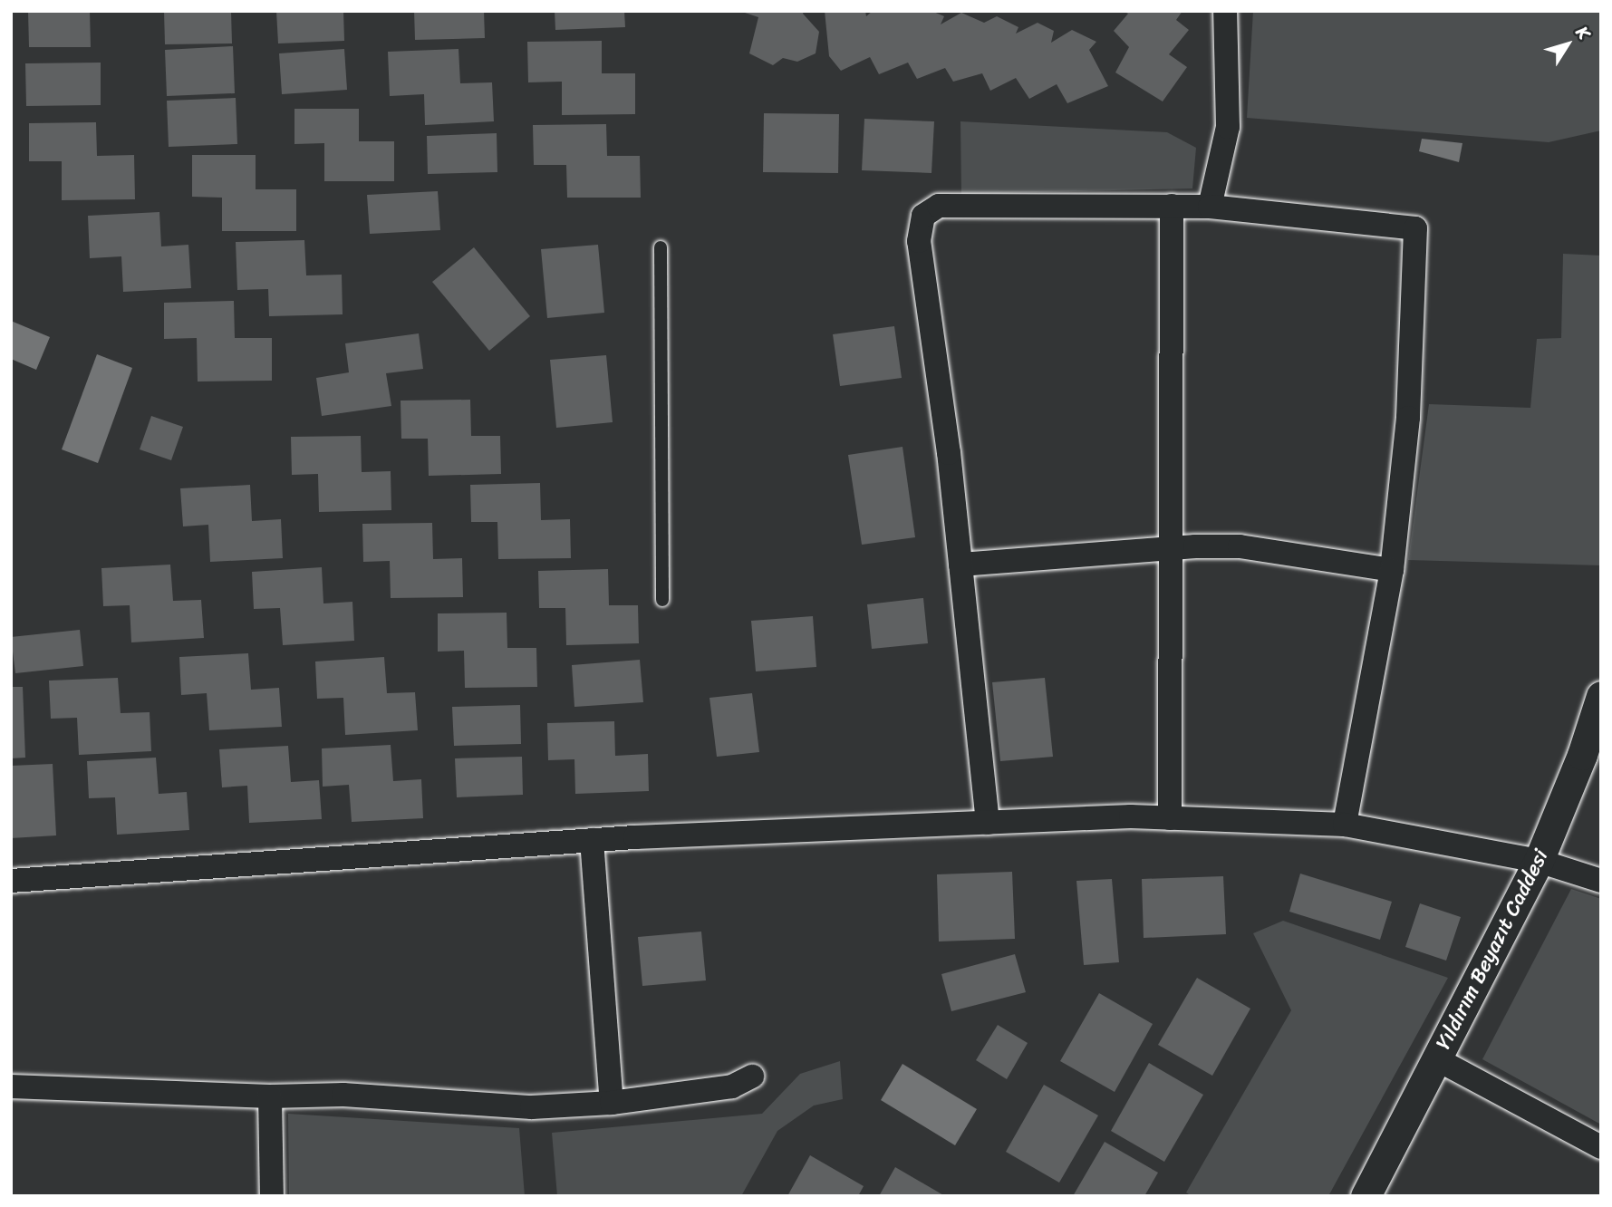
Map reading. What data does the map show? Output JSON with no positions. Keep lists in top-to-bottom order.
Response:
{
  "streets": {
    "street": ["Yıldırım Beyazıt Caddesi"]
  },
  "north": "top right"
}
